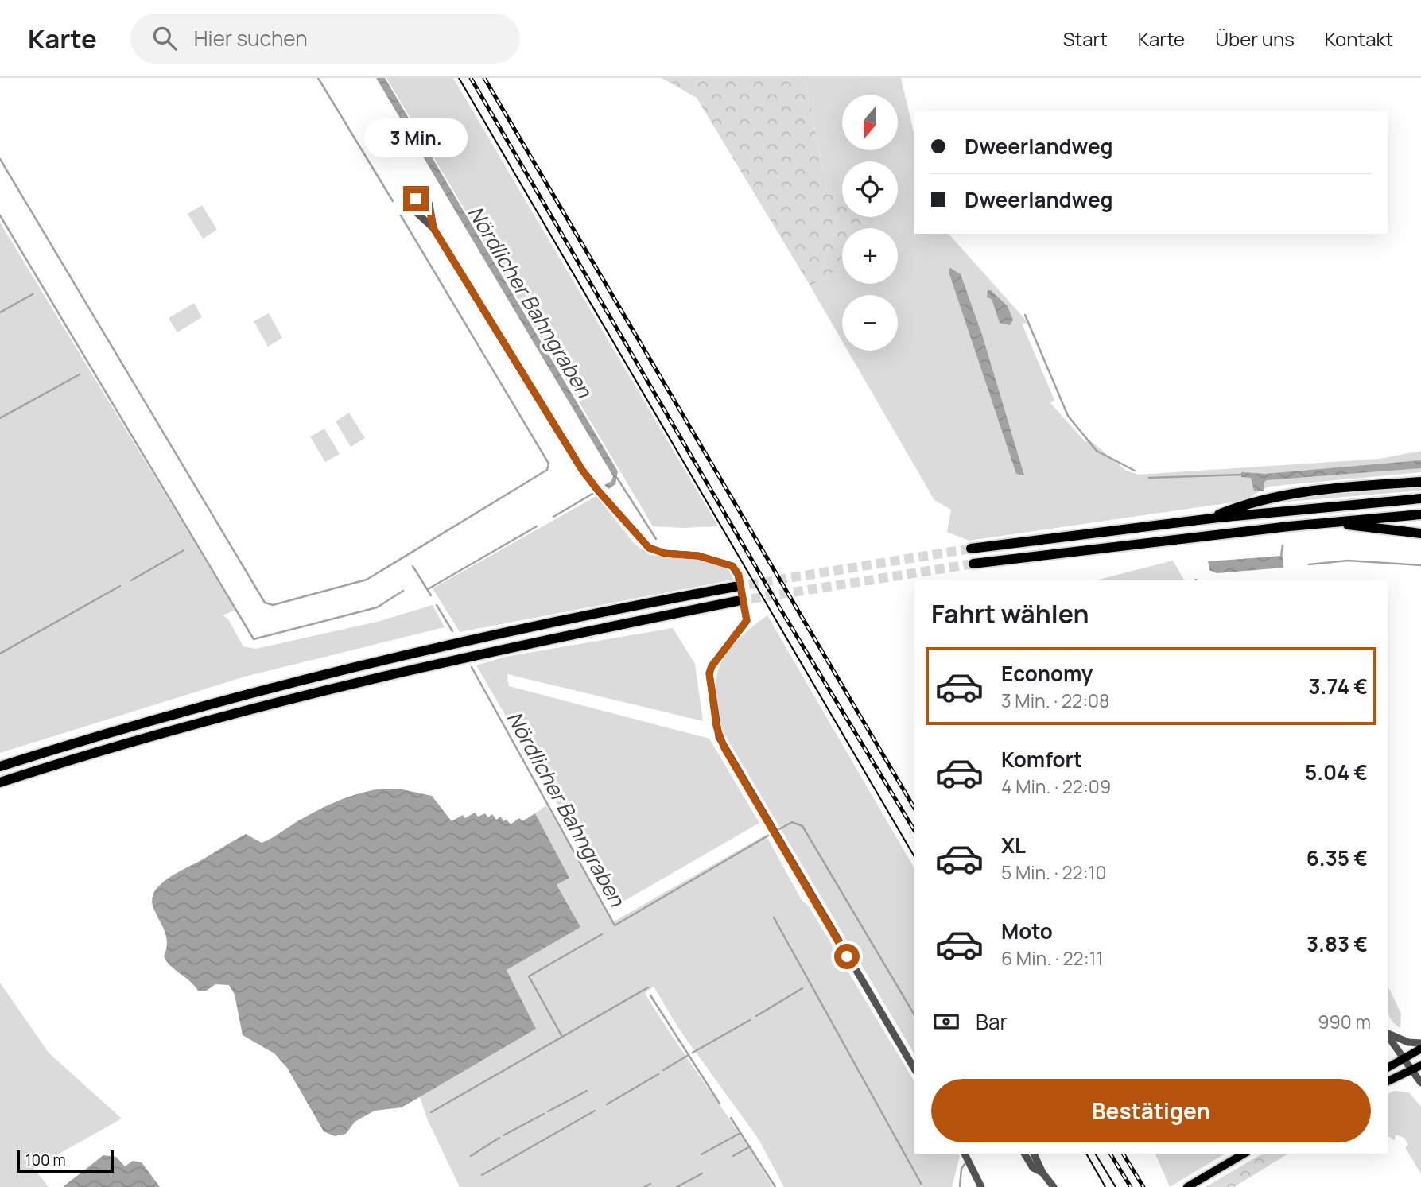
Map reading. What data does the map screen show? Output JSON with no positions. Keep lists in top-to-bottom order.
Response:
{
  "water": ["Nördlicher Bahngraben"],
  "scale_bar": "100 m",
  "north": "bottom",
  "page": {
    "header": "Karte",
    "search": "Hier suchen",
    "nav": [
      "Start",
      "Karte",
      "Über uns",
      "Kontakt"
    ],
    "map_buttons": ["+", "−"],
    "banner": ["Dweerlandweg", "Dweerlandweg"],
    "bubble": "3 Min.",
    "heading": "Fahrt wählen",
    "list": [
      {
        "name": "Economy",
        "note": "3 Min. · 22:08",
        "value": "3.74 €"
      },
      {
        "name": "Komfort",
        "note": "4 Min. · 22:09",
        "value": "5.04 €"
      },
      {
        "name": "XL",
        "note": "5 Min. · 22:10",
        "value": "6.35 €"
      },
      {
        "name": "Moto",
        "note": "6 Min. · 22:11",
        "value": "3.83 €"
      }
    ],
    "pay": ["Bar", "990 m"],
    "buttons": "Bestätigen",
    "scale": "100 m"
  }
}
